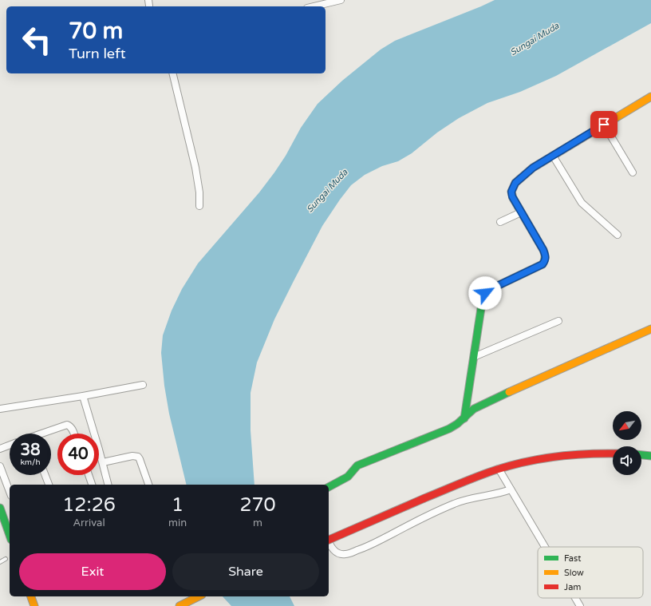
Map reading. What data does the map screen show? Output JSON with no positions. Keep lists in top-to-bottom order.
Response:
{
  "water": ["Sungai Muda"],
  "legend": ["Fast", "Slow", "Jam"],
  "north": "bottom left",
  "page": {
    "turn": ["70 m", "Turn left"],
    "speed": "38 km/h",
    "limit": "40",
    "eta": [
      "12:26",
      "Arrival",
      "1",
      "min",
      "270",
      "m"
    ],
    "buttons": ["Exit", "Share"]
  }
}
